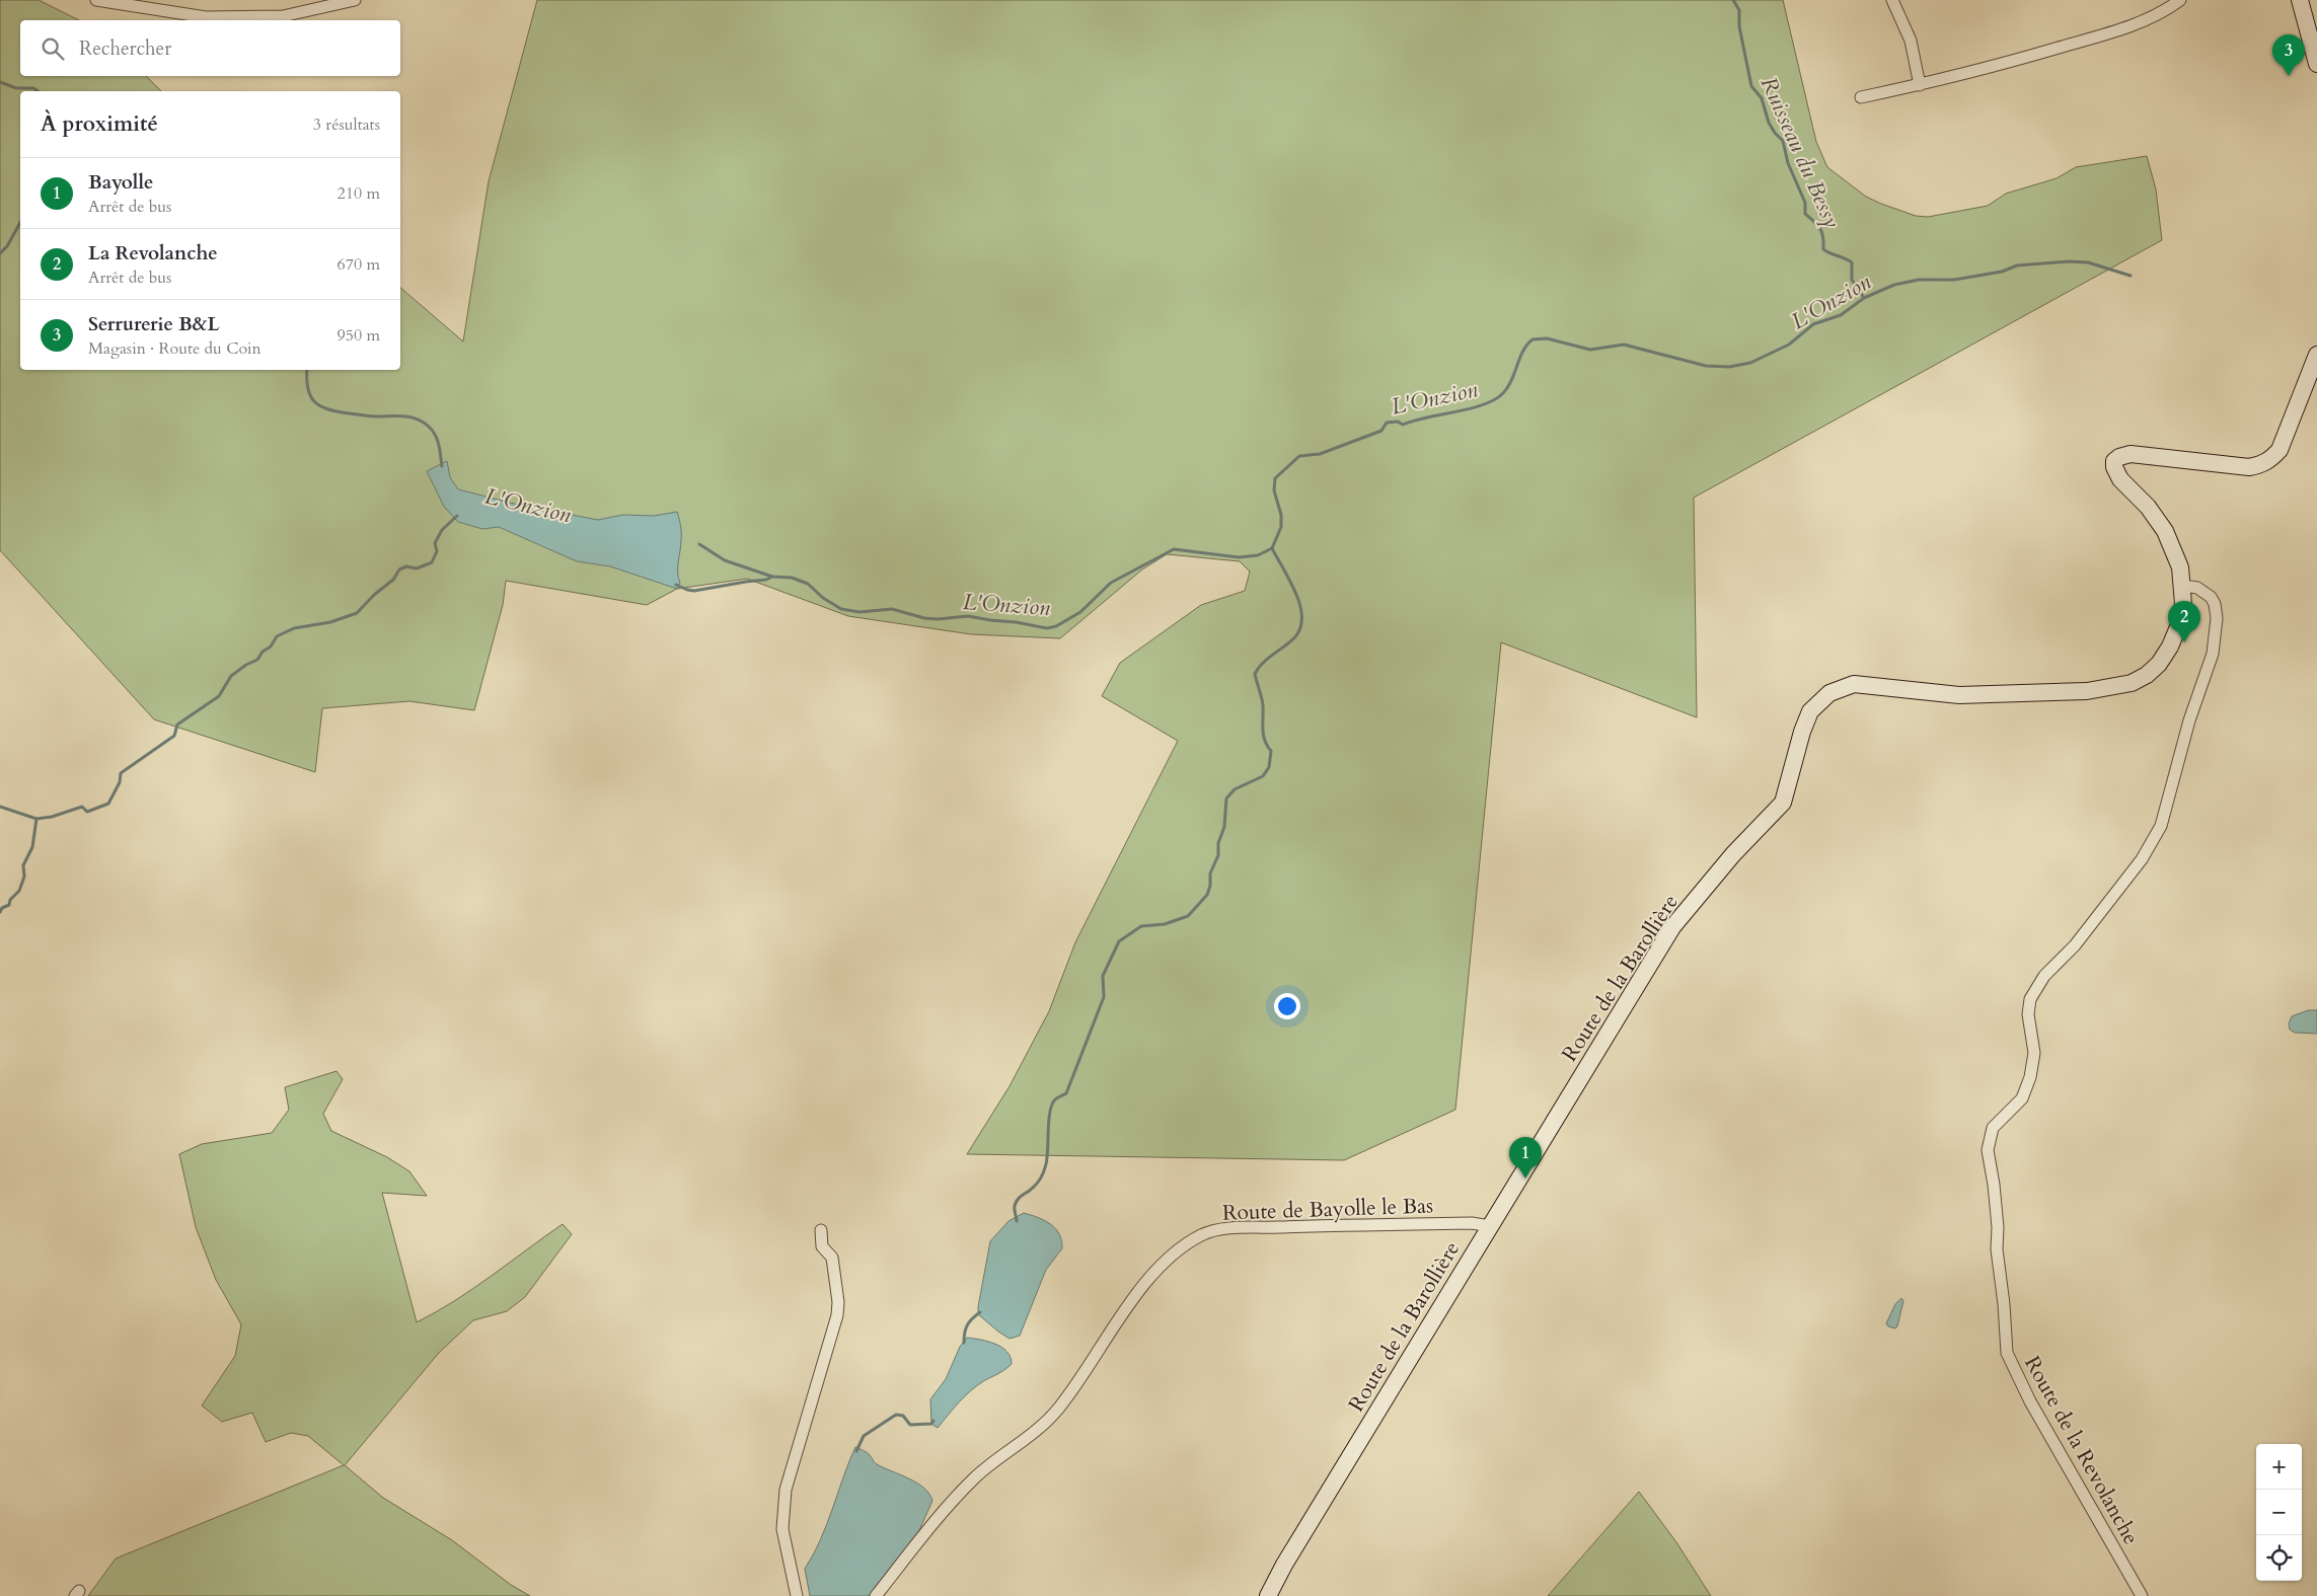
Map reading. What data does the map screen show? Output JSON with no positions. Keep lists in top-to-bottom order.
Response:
{
  "streets": {
    "main road": ["Route de la Barollière"],
    "street": ["Route de Bayolle le Bas", "Route de la Revolanche"]
  },
  "crossings": [
    ["Route de la Barollière", "Route de Bayolle le Bas"],
    ["Route de la Barollière", "Route de la Revolanche"]
  ],
  "water": ["Ruisseau du Bessy", "L'Onzion"],
  "page": {
    "search": "Rechercher",
    "pins": ["3", "2", "1"],
    "heading": ["À proximité", "3 résultats"],
    "list": [
      {
        "mark": "1",
        "name": "Bayolle",
        "note": "Arrêt de bus",
        "value": "210 m"
      },
      {
        "mark": "2",
        "name": "La Revolanche",
        "note": "Arrêt de bus",
        "value": "670 m"
      },
      {
        "mark": "3",
        "name": "Serrurerie B&L",
        "note": "Magasin · Route du Coin",
        "value": "950 m"
      }
    ],
    "map_buttons": ["+", "−"]
  }
}
